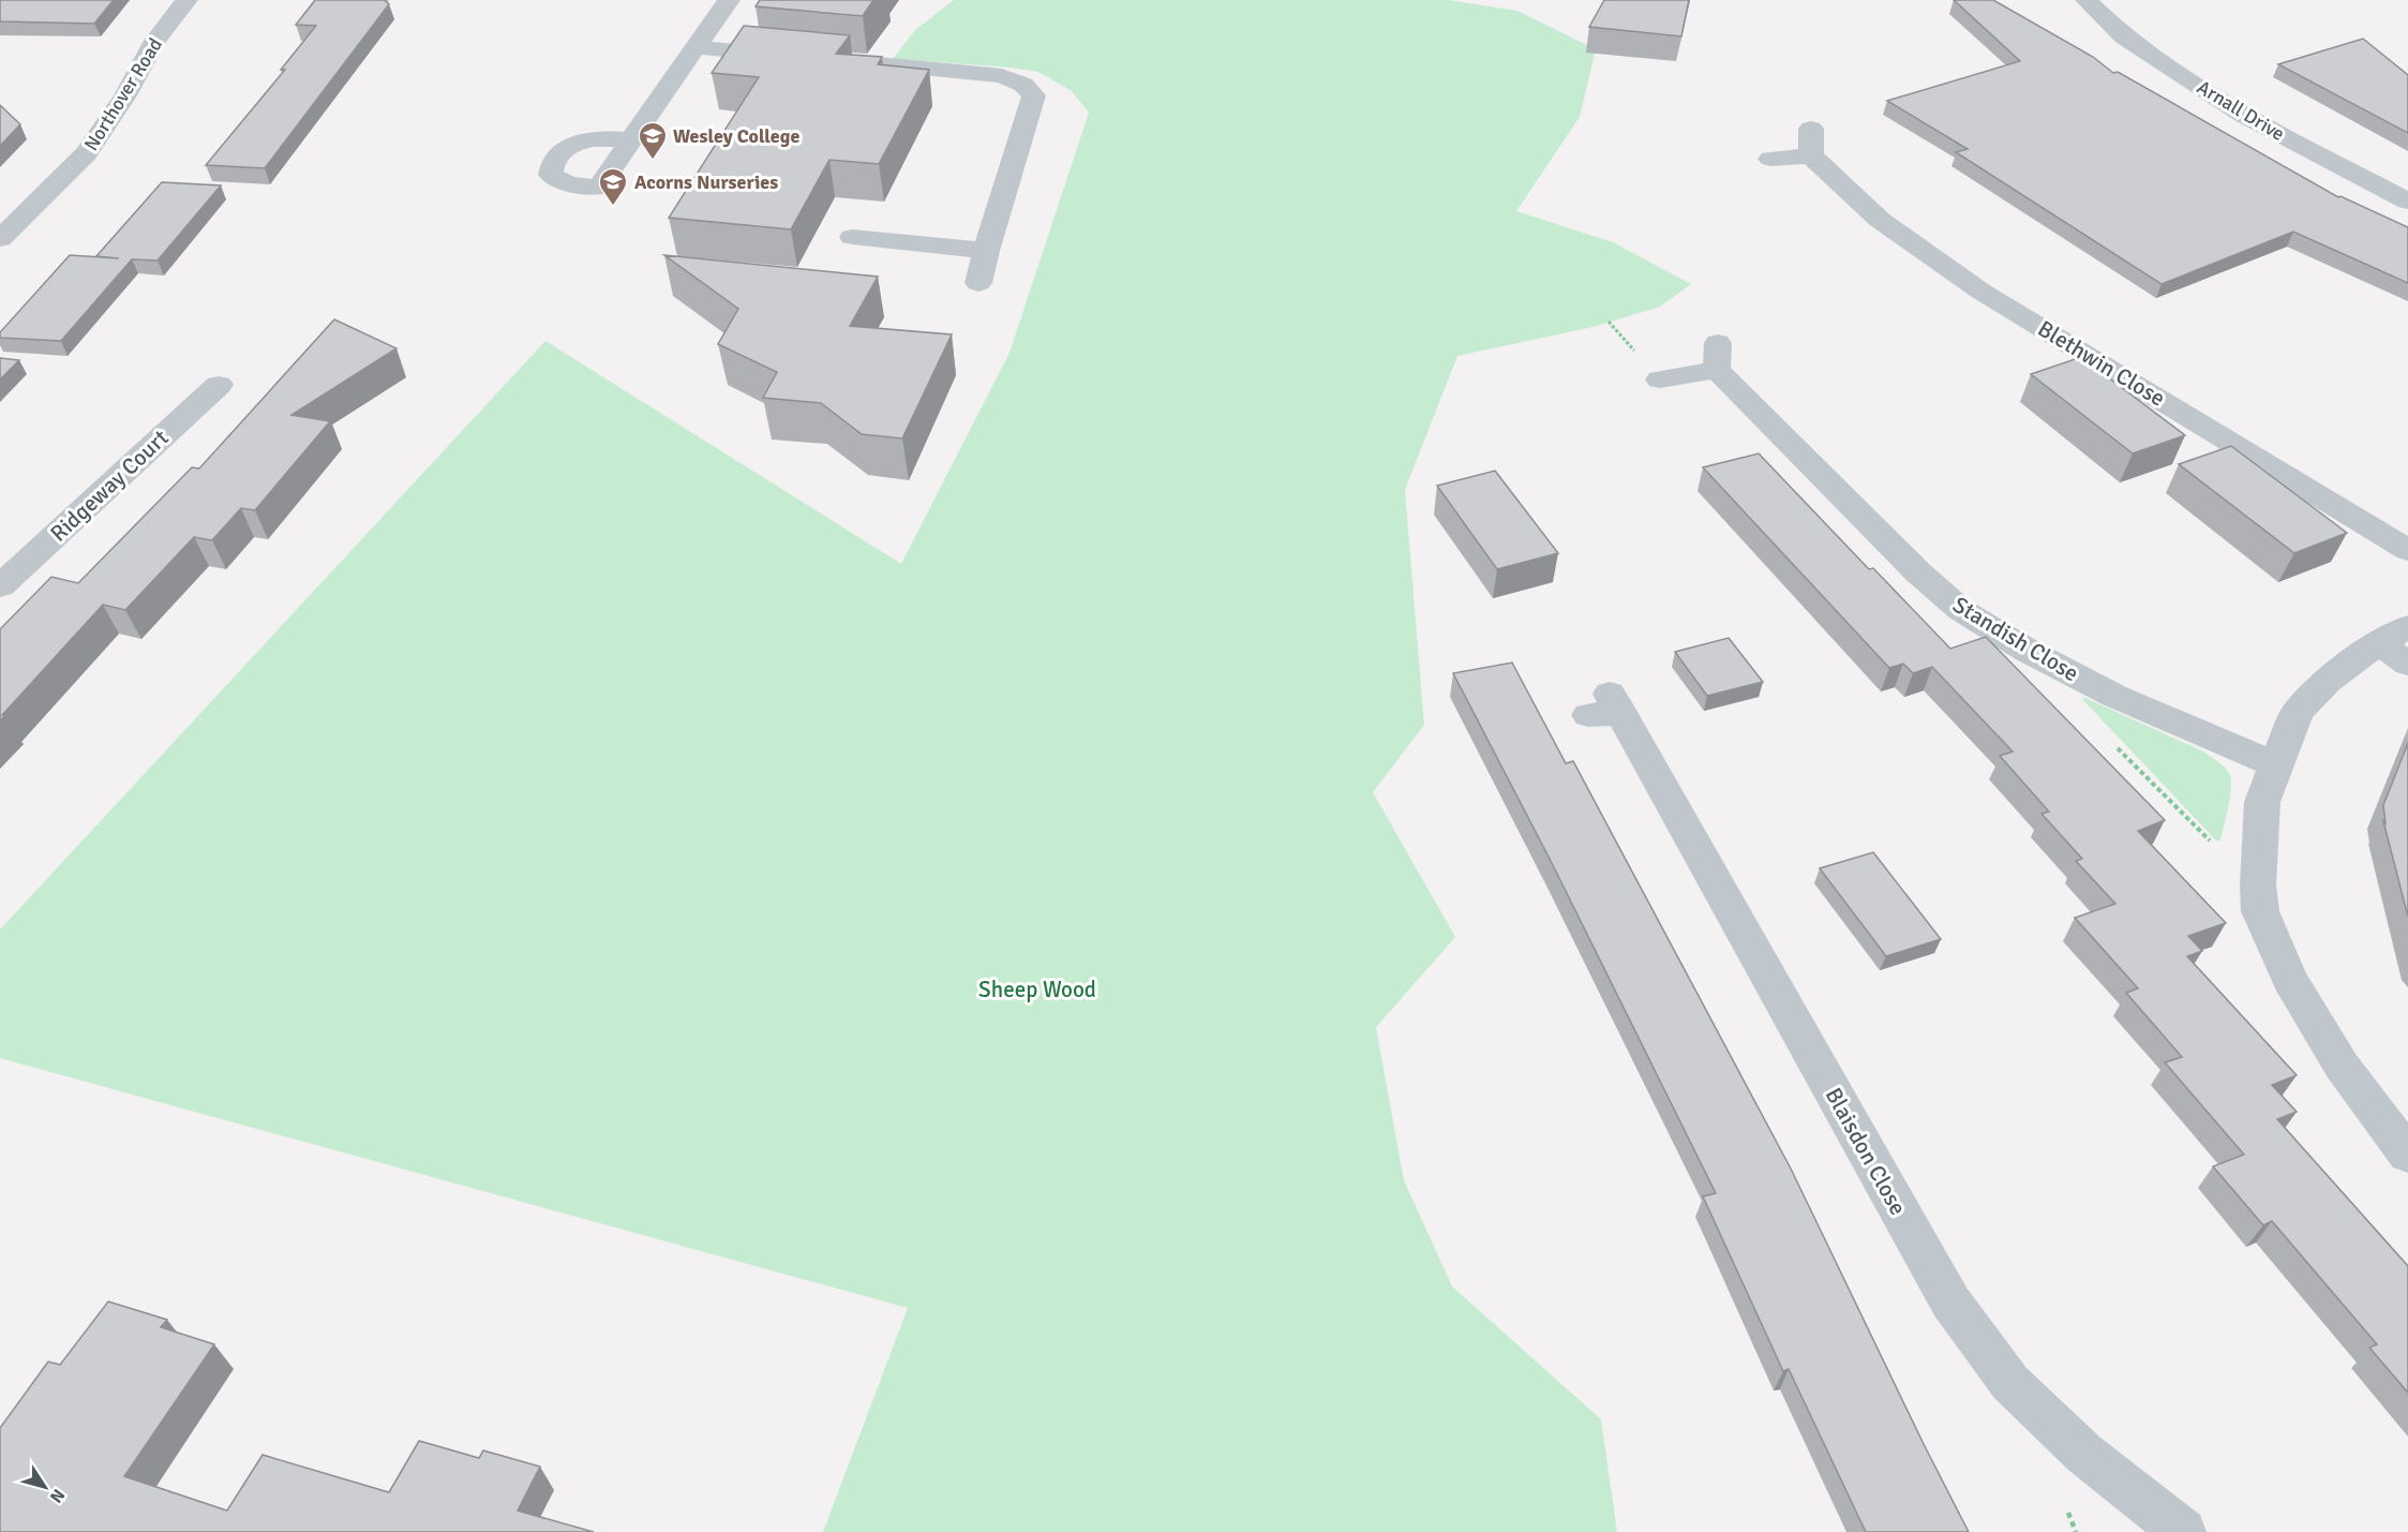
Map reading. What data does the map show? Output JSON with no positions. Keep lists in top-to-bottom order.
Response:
{
  "streets": {
    "street": [
      "Northover Road",
      "Arnall Drive",
      "Blethwin Close",
      "Ridgeway Court",
      "Standish Close",
      "Blaisdon Close"
    ]
  },
  "parks": ["Sheep Wood"],
  "places": {
    "school or university": ["Wesley College", "Acorns Nurseries"]
  },
  "north": "bottom right"
}
